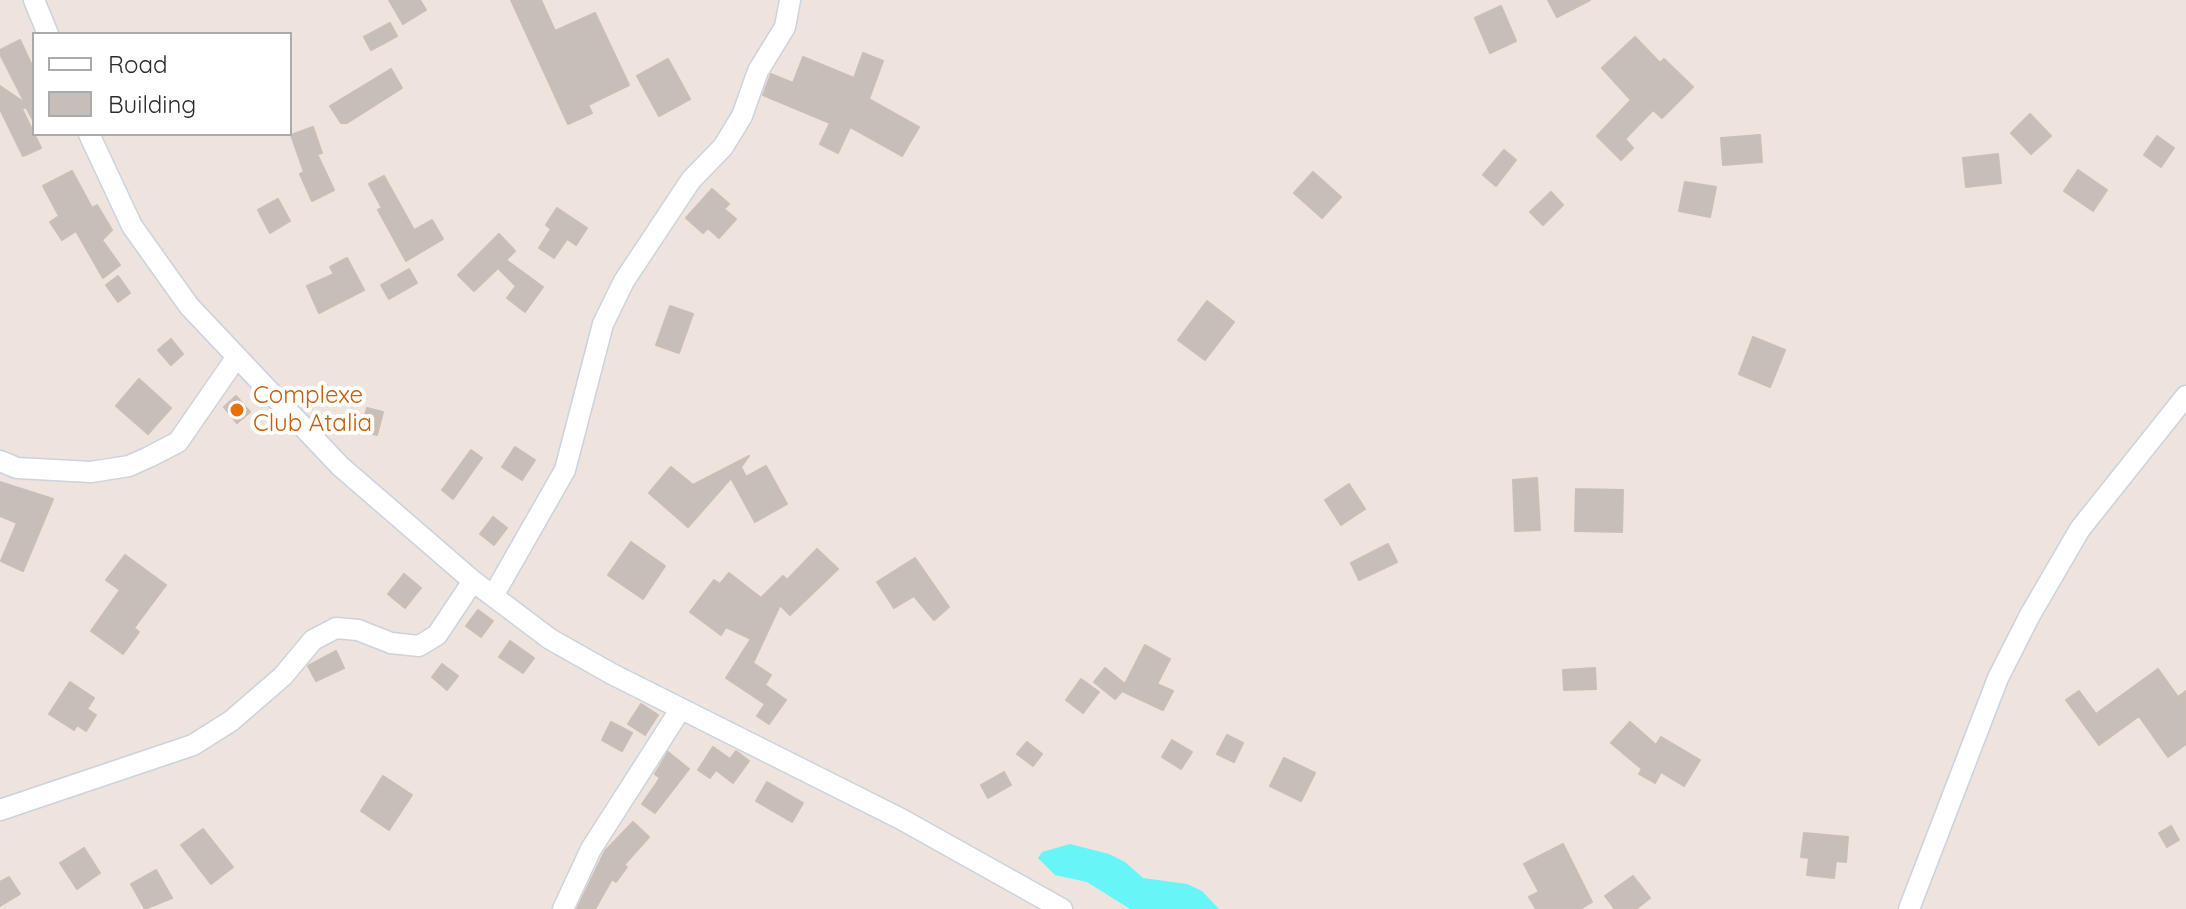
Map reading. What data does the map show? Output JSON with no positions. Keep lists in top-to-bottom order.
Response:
{
  "places": ["Complexe Club Atalia"],
  "legend": ["Road", "Building"]
}
